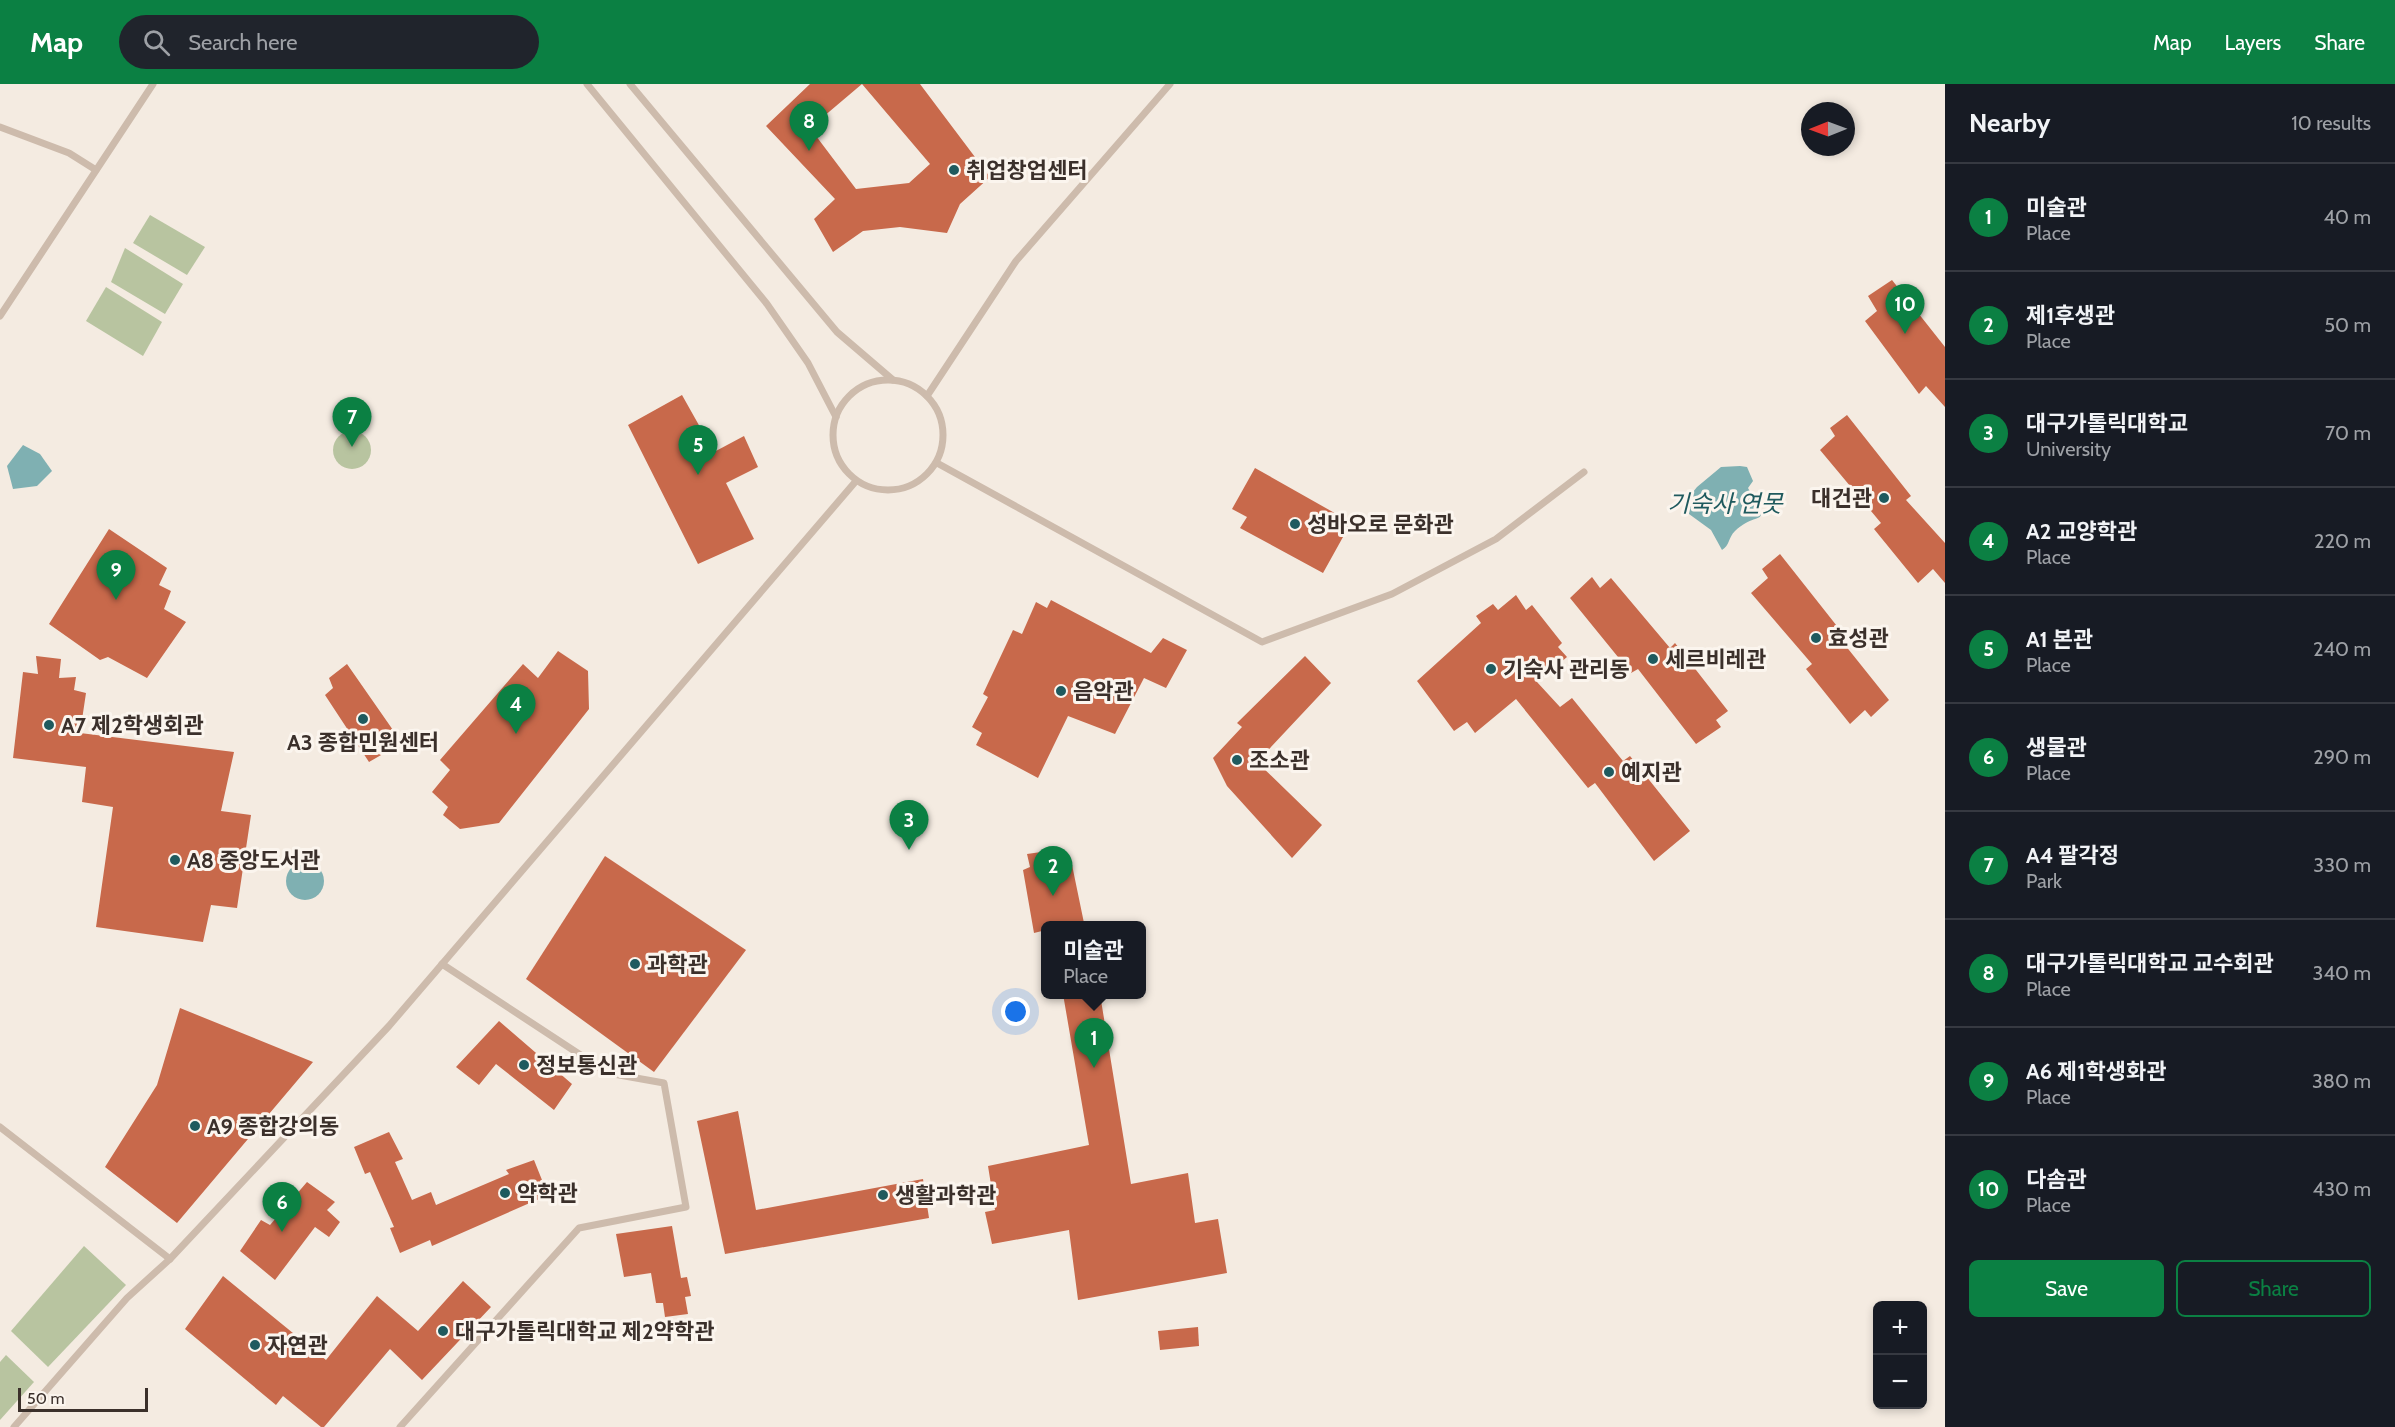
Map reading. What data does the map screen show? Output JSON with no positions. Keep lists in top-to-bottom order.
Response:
{
  "water": ["기숙사 연못"],
  "places": [
    "취업창업센터",
    "대건관",
    "성바오로 문화관",
    "효성관",
    "세르비레관",
    "기숙사 관리동",
    "음악관",
    "A3 종합민원센터",
    "A7 제2학생회관",
    "조소관",
    "예지관",
    "A8 중앙도서관",
    "과학관",
    "정보통신관",
    "A9 종합강의동",
    "약학관",
    "생활과학관",
    "대구가톨릭대학교 제2약학관",
    "자연관"
  ],
  "scale_bar": "50 m",
  "north": "left",
  "page": {
    "header": "Map",
    "search": "Search here",
    "nav": ["Map", "Layers", "Share"],
    "heading": ["Nearby", "10 results"],
    "pins": [
      "8",
      "10",
      "7",
      "5",
      "9",
      "4",
      "3",
      "2",
      "1",
      "6"
    ],
    "list": [
      {
        "mark": "1",
        "name": "미술관",
        "note": "Place",
        "value": "40 m"
      },
      {
        "mark": "2",
        "name": "제1후생관",
        "note": "Place",
        "value": "50 m"
      },
      {
        "mark": "3",
        "name": "대구가톨릭대학교",
        "note": "University",
        "value": "70 m"
      },
      {
        "mark": "4",
        "name": "A2 교양학관",
        "note": "Place",
        "value": "220 m"
      },
      {
        "mark": "5",
        "name": "A1 본관",
        "note": "Place",
        "value": "240 m"
      },
      {
        "mark": "6",
        "name": "생물관",
        "note": "Place",
        "value": "290 m"
      },
      {
        "mark": "7",
        "name": "A4 팔각정",
        "note": "Park",
        "value": "330 m"
      },
      {
        "mark": "8",
        "name": "대구가톨릭대학교 교수회관",
        "note": "Place",
        "value": "340 m"
      },
      {
        "mark": "9",
        "name": "A6 제1학생화관",
        "note": "Place",
        "value": "380 m"
      },
      {
        "mark": "10",
        "name": "다솜관",
        "note": "Place",
        "value": "430 m"
      }
    ],
    "popup": ["미술관", "Place"],
    "buttons": ["Save", "Share"],
    "map_buttons": ["+", "−"],
    "scale": "50 m"
  }
}
